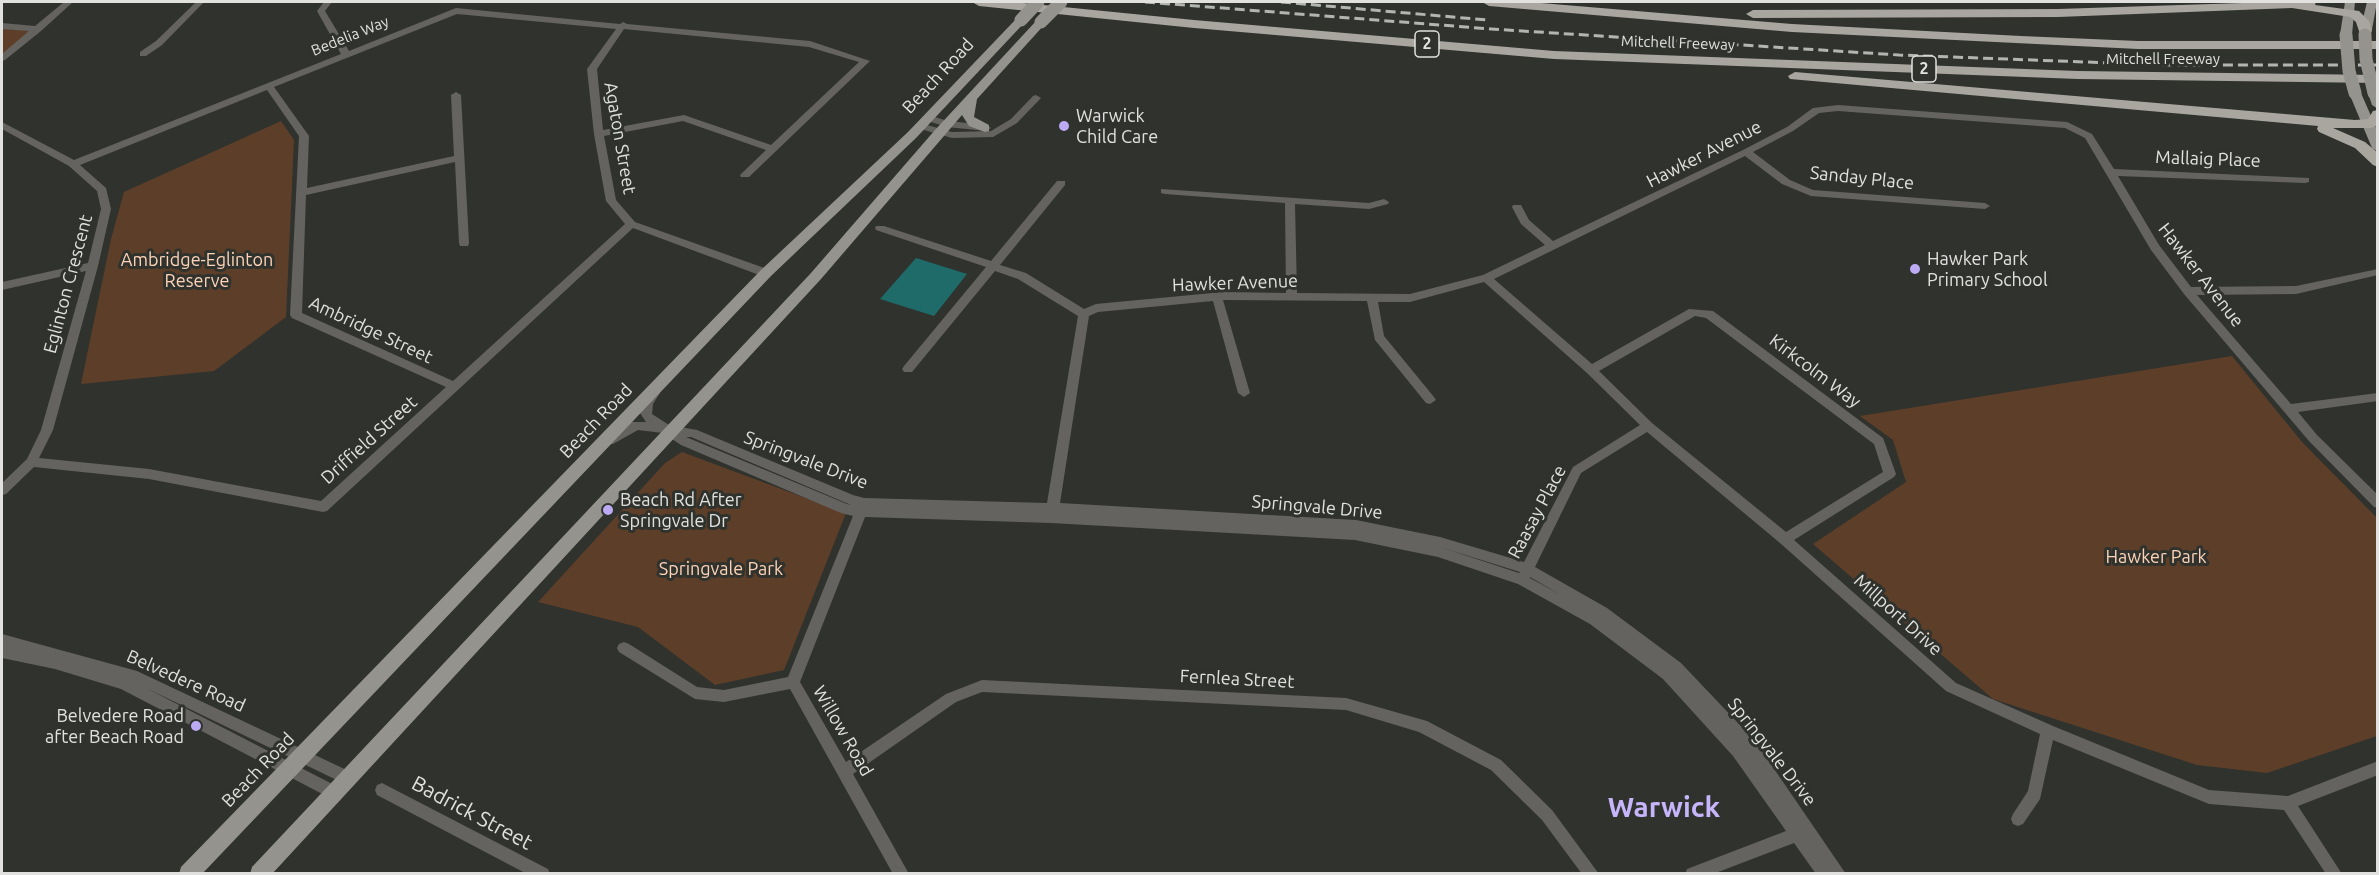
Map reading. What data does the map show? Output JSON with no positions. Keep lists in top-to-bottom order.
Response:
{
  "streets": {
    "highway": ["Mitchell Freeway", "2"],
    "main road": ["Beach Road"],
    "street": [
      "Bedelia Way",
      "Agaton Street",
      "Hawker Avenue",
      "Mallaig Place",
      "Sanday Place",
      "Eglinton Crescent",
      "Ambridge Street",
      "Kirkcolm Way",
      "Driffield Street",
      "Springvale Drive",
      "Raasay Place",
      "Millport Drive",
      "Fernlea Street",
      "Belvedere Road",
      "Willow Road",
      "Badrick Street"
    ]
  },
  "crossings": [
    ["Bedelia Way", "Agaton Street"],
    ["Bedelia Way", "Eglinton Crescent"],
    ["Bedelia Way", "Ambridge Street"],
    ["Beach Road", "Springvale Drive"],
    ["Beach Road", "Belvedere Road"],
    ["Agaton Street", "Driffield Street"],
    ["Hawker Avenue", "Mallaig Place"],
    ["Hawker Avenue", "Sanday Place"],
    ["Hawker Avenue", "Millport Drive"],
    ["Eglinton Crescent", "Driffield Street"],
    ["Ambridge Street", "Driffield Street"],
    ["Kirkcolm Way", "Millport Drive"],
    ["Springvale Drive", "Raasay Place"],
    ["Springvale Drive", "Willow Road"],
    ["Raasay Place", "Millport Drive"],
    ["Fernlea Street", "Willow Road"]
  ],
  "districts": ["Warwick"],
  "parks": ["Ambridge-Eglinton Reserve", "Hawker Park", "Springvale Park"],
  "places": [
    "Warwick Child Care",
    "Hawker Park Primary School",
    "Beach Rd After Springvale Dr",
    "Belvedere Road after Beach Road"
  ]
}
